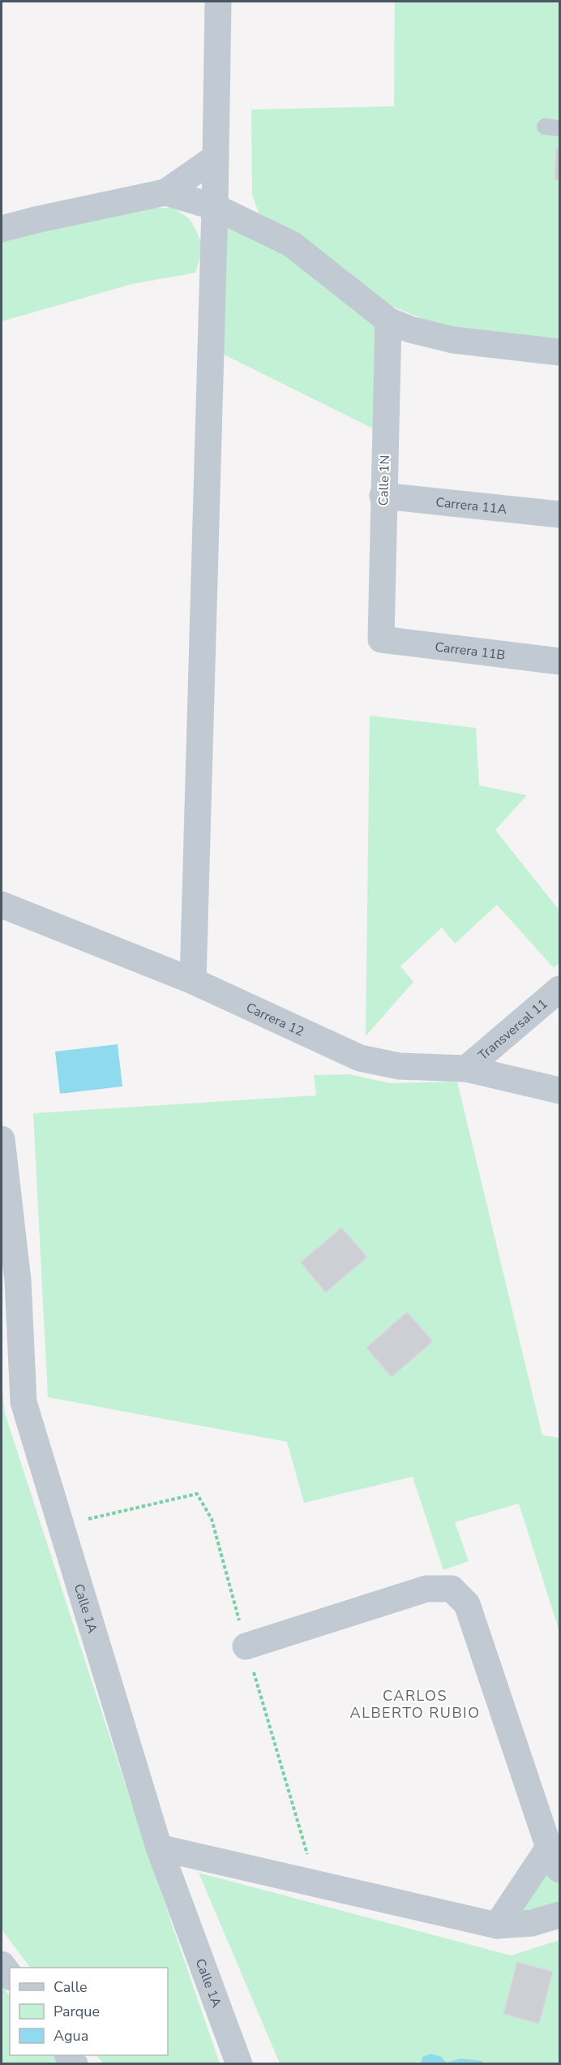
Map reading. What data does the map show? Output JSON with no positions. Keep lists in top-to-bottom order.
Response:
{
  "streets": {
    "street": [
      "Calle 1N",
      "Carrera 11A",
      "Carrera 11B",
      "Carrera 12",
      "Transversal 11",
      "Calle 1A"
    ]
  },
  "crossings": [
    ["Calle 1N", "Carrera 11A"],
    ["Calle 1N", "Carrera 11B"],
    ["Carrera 12", "Transversal 11"]
  ],
  "districts": ["CARLOS ALBERTO RUBIO"],
  "legend": ["Calle", "Parque", "Agua"]
}
